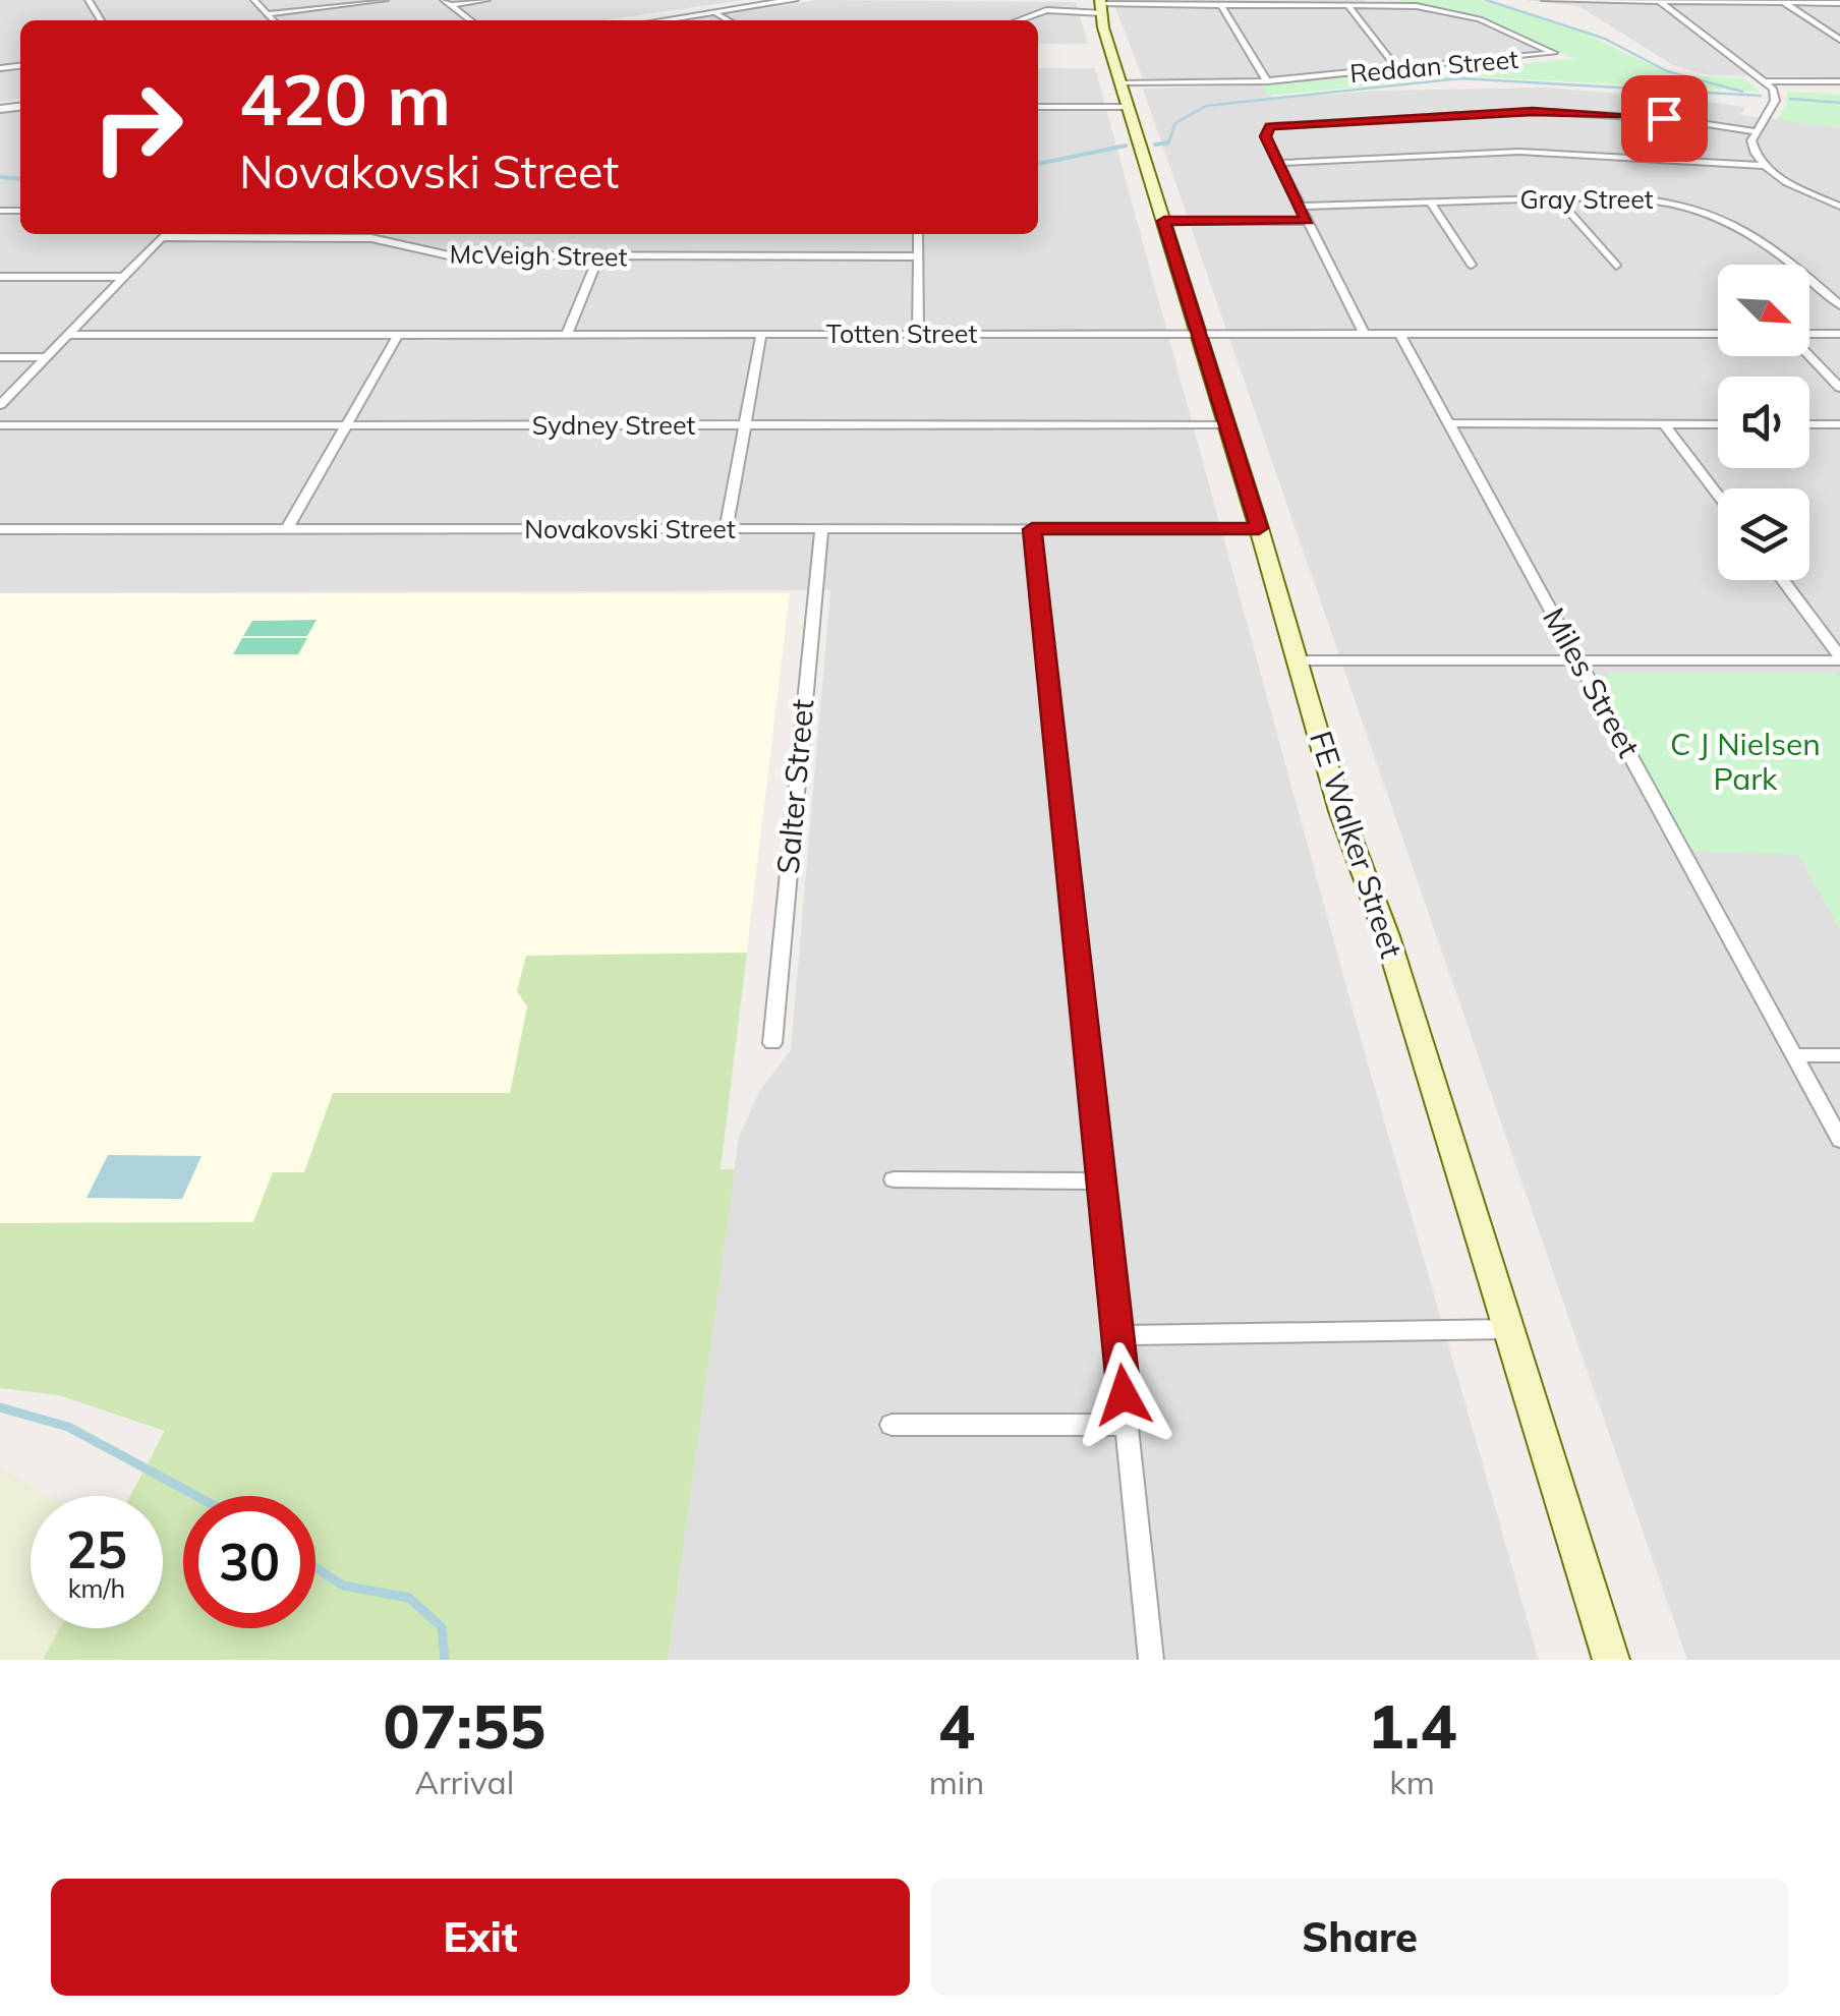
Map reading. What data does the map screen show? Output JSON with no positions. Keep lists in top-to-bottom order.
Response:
{
  "streets": {
    "main road": ["FE Walker Street"],
    "street": [
      "Reddan Street",
      "Gray Street",
      "McVeigh Street",
      "Totten Street",
      "Sydney Street",
      "Novakovski Street",
      "Miles Street",
      "Salter Street"
    ]
  },
  "crossings": [
    ["Reddan Street", "FE Walker Street"],
    ["Totten Street", "Miles Street"],
    ["Totten Street", "FE Walker Street"],
    ["Sydney Street", "FE Walker Street"],
    ["Novakovski Street", "Salter Street"],
    ["Novakovski Street", "FE Walker Street"]
  ],
  "parks": ["C J Nielsen Park"],
  "north": "bottom right",
  "page": {
    "turn": ["420 m", "Novakovski Street"],
    "speed": "25 km/h",
    "limit": "30",
    "eta": [
      "07:55",
      "Arrival",
      "4",
      "min",
      "1.4",
      "km"
    ],
    "buttons": ["Exit", "Share"]
  }
}
